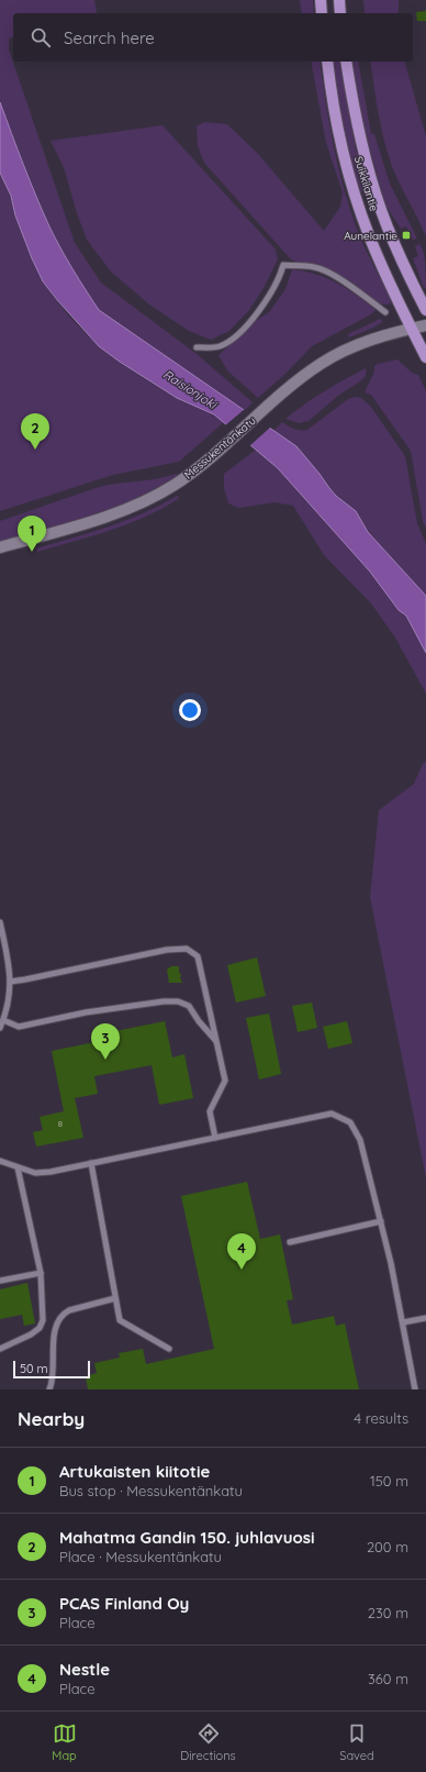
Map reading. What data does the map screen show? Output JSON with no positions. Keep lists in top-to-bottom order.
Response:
{
  "streets": {
    "main road": ["Suikkilantie"],
    "street": ["Messukentänkatu"]
  },
  "crossings": [
    ["Suikkilantie", "Messukentänkatu"]
  ],
  "water": ["Raisionjoki"],
  "places": {
    "transit": ["Aunelantie"]
  },
  "house_numbers": ["8"],
  "scale_bar": "50 m",
  "page": {
    "search": "Search here",
    "pins": [
      "2",
      "1",
      "3",
      "4"
    ],
    "scale": "50 m",
    "heading": ["Nearby", "4 results"],
    "list": [
      {
        "mark": "1",
        "name": "Artukaisten kiitotie",
        "note": "Bus stop · Messukentänkatu",
        "value": "150 m"
      },
      {
        "mark": "2",
        "name": "Mahatma Gandin 150. juhlavuosi",
        "note": "Place · Messukentänkatu",
        "value": "200 m"
      },
      {
        "mark": "3",
        "name": "PCAS Finland Oy",
        "note": "Place",
        "value": "230 m"
      },
      {
        "mark": "4",
        "name": "Nestle",
        "note": "Place",
        "value": "360 m"
      }
    ],
    "nav": ["Map", "Directions", "Saved"]
  }
}
